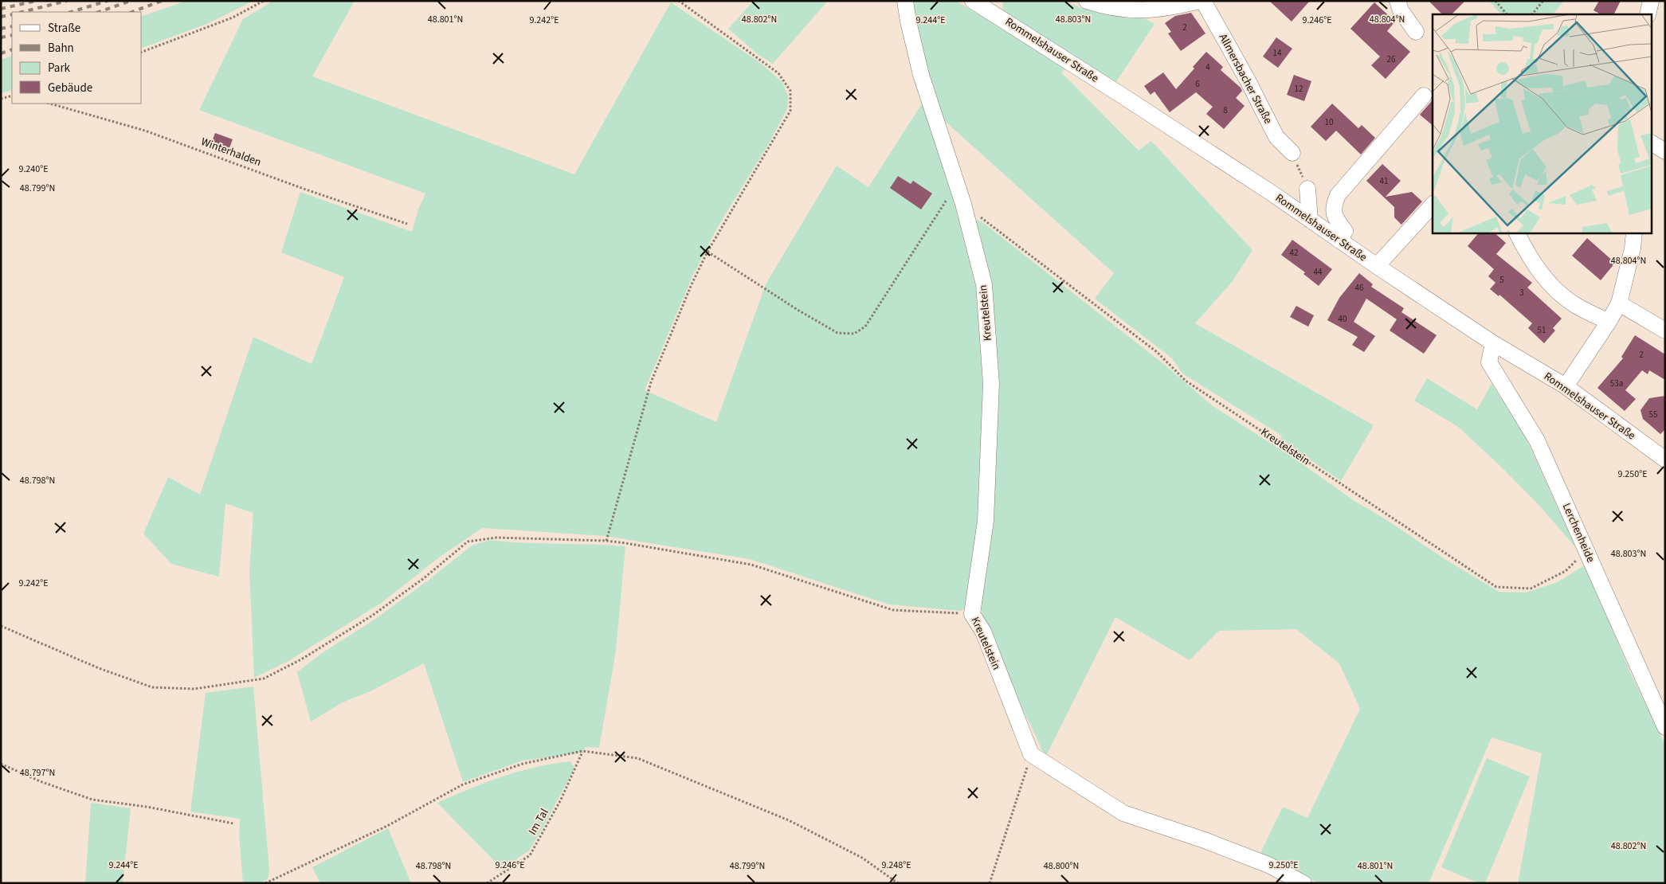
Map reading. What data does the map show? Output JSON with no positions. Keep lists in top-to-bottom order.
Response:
{
  "streets": {
    "street": [
      "Rommelshauser Straße",
      "Allmersbacher Straße",
      "Kreutelstein",
      "Lerchenheide"
    ],
    "path": ["Winterhalden", "Im Tal"]
  },
  "crossings": [
    ["Rommelshauser Straße", "Lerchenheide"],
    ["Kreutelstein", "Lerchenheide"]
  ],
  "house_numbers": [
    "2",
    "14",
    "26",
    "4",
    "6",
    "12",
    "8",
    "10",
    "41",
    "42",
    "44",
    "5",
    "46",
    "3",
    "40",
    "51",
    "2",
    "53a",
    "55"
  ],
  "legend": [
    "Straße",
    "Bahn",
    "Park",
    "Gebäude"
  ],
  "coordinates": [
    "48.801°N",
    "48.802°N",
    "48.803°N",
    "48.804°N",
    "9.242°E",
    "9.244°E",
    "9.246°E",
    "9.240°E",
    "48.799°N",
    "9.250°E",
    "48.798°N",
    "48.797°N",
    "9.248°E",
    "48.800°N"
  ]
}
